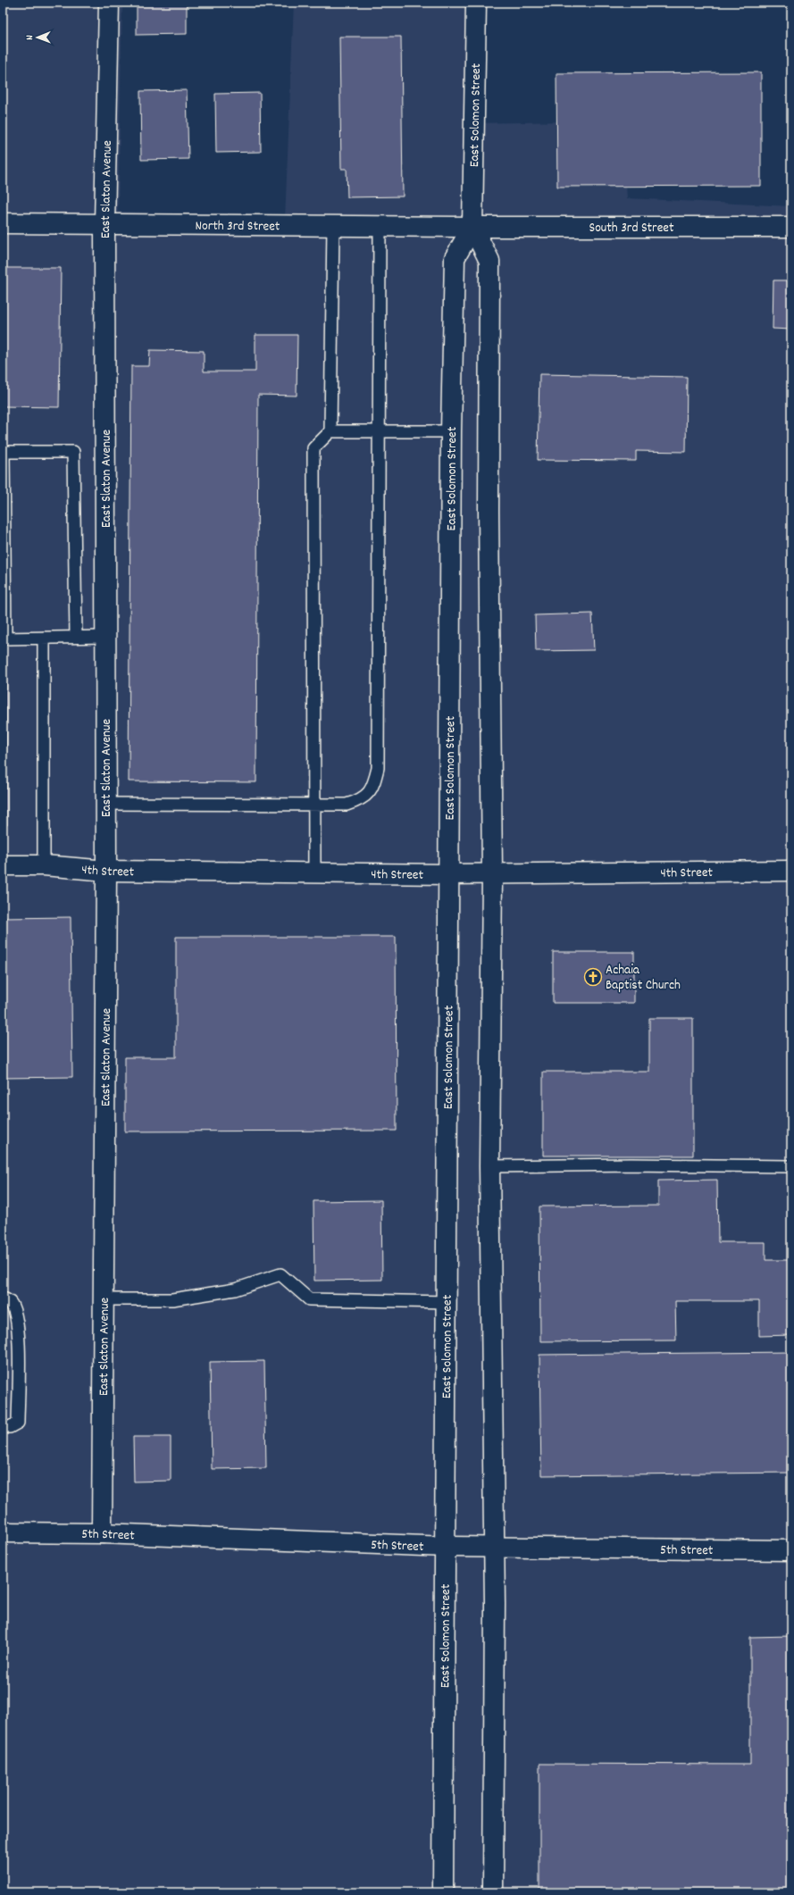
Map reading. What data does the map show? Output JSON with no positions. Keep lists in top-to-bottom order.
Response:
{
  "streets": {
    "street": [
      "East Solomon Street",
      "East Slaton Avenue",
      "North 3rd Street",
      "South 3rd Street",
      "4th Street",
      "5th Street"
    ]
  },
  "crossings": [
    ["East Solomon Street", "North 3rd Street"],
    ["East Solomon Street", "South 3rd Street"],
    ["East Solomon Street", "4th Street"],
    ["East Solomon Street", "5th Street"],
    ["East Slaton Avenue", "North 3rd Street"],
    ["East Slaton Avenue", "4th Street"],
    ["East Slaton Avenue", "5th Street"],
    ["North 3rd Street", "South 3rd Street"]
  ],
  "places": {
    "church": ["Achaia Baptist Church"]
  },
  "north": "left"
}
